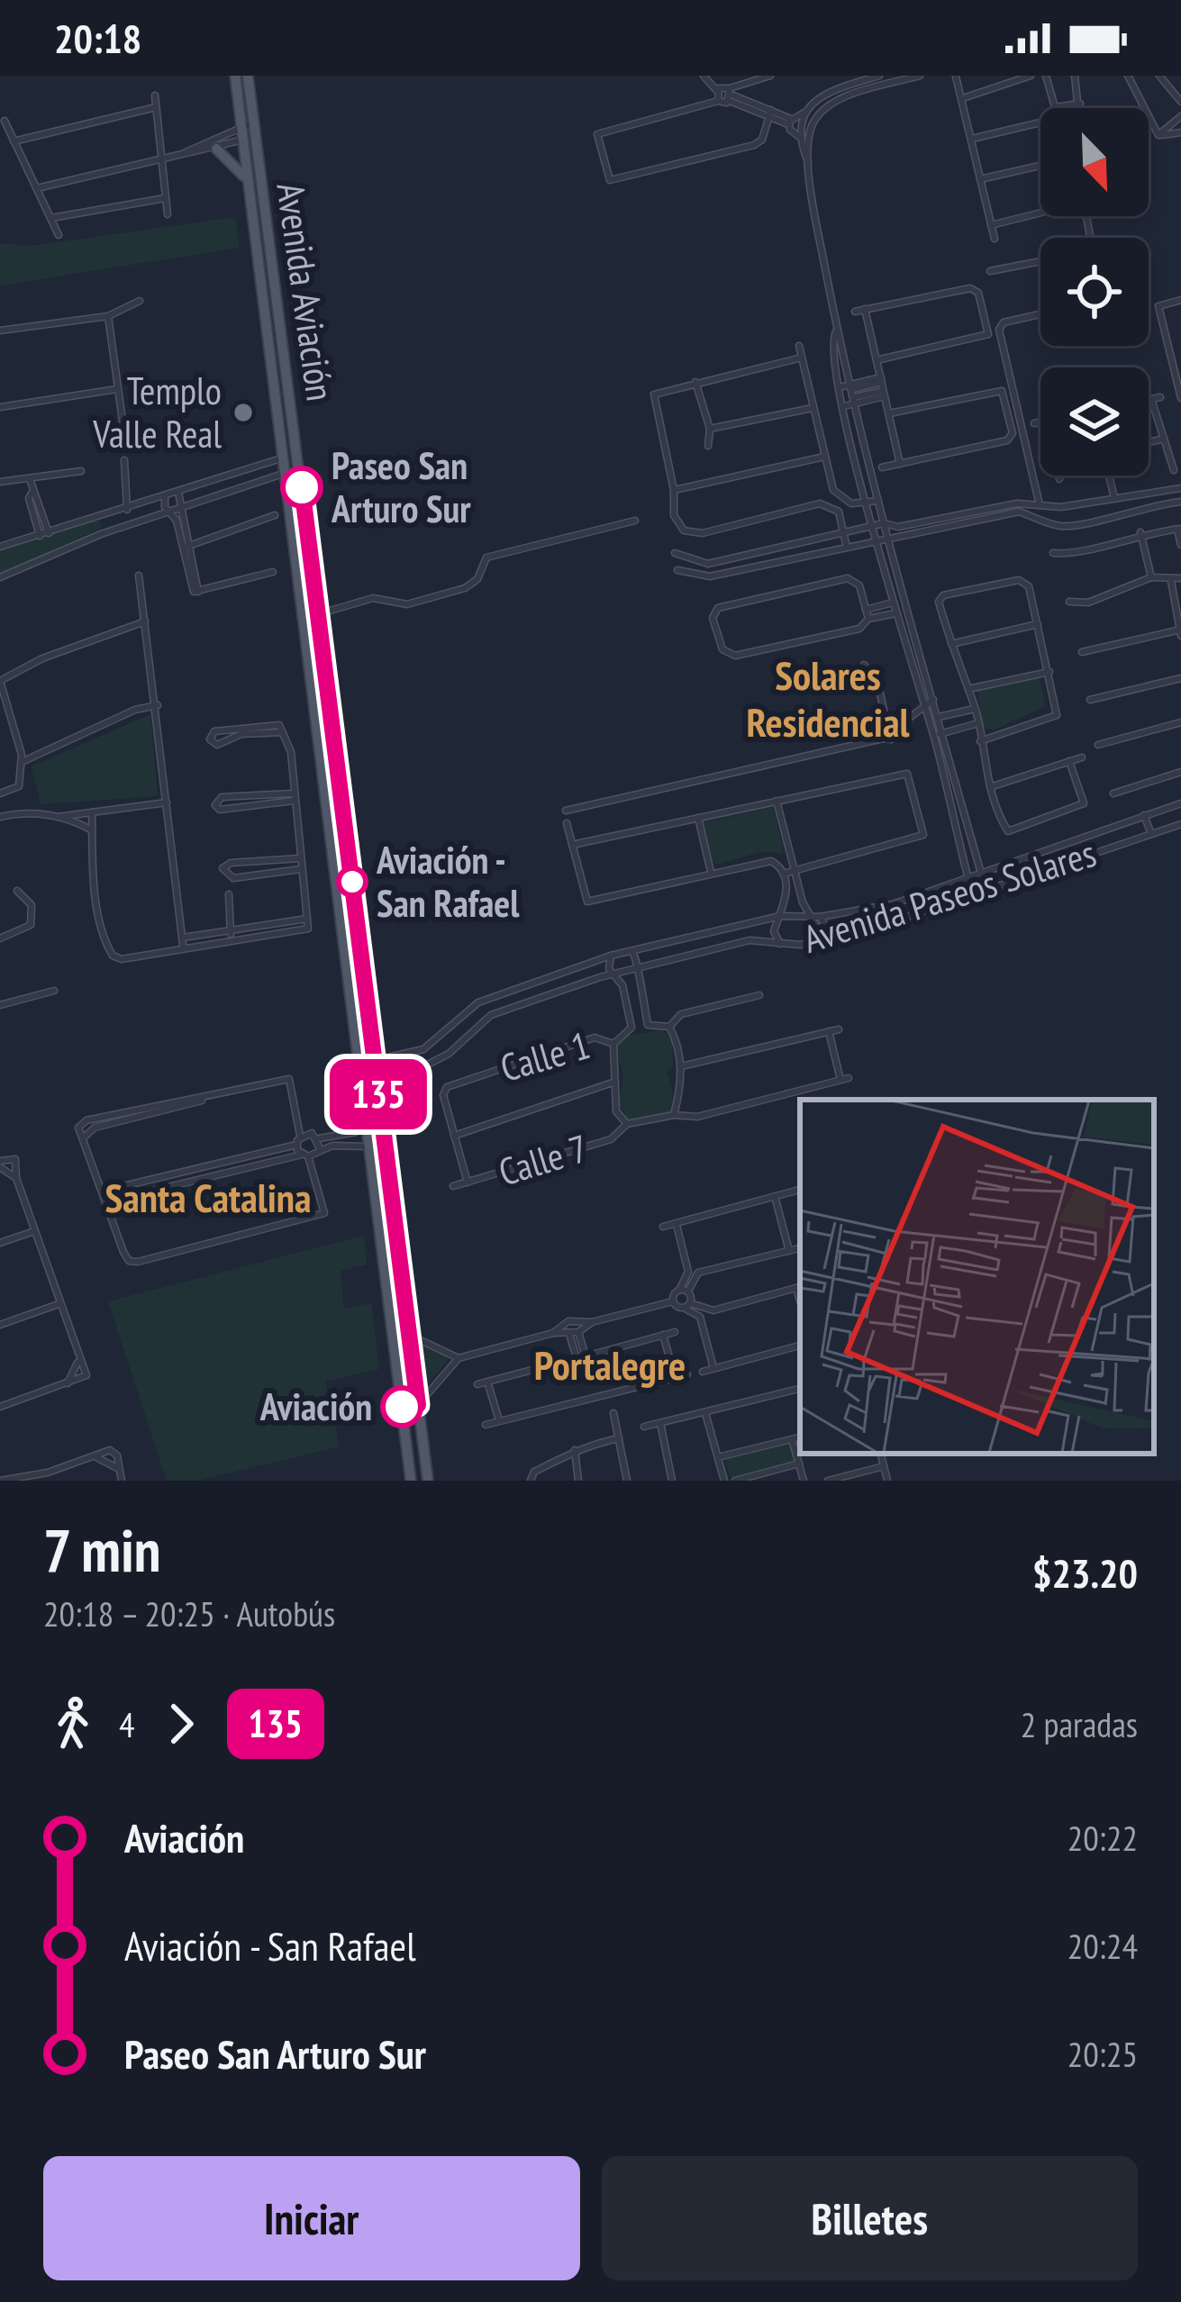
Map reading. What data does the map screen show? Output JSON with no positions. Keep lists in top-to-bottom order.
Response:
{
  "streets": {
    "main road": ["Avenida Aviación"],
    "street": ["Avenida Paseos Solares", "Calle 1", "Calle 7"]
  },
  "crossings": [
    ["Avenida Aviación", "Avenida Paseos Solares"],
    ["Calle 1", "Calle 7"]
  ],
  "districts": ["Solares Residencial", "Santa Catalina", "Portalegre"],
  "places": [
    "Templo Valle Real",
    "Paseo San Arturo Sur",
    "Aviación - San Rafael",
    "Aviación"
  ],
  "lines": ["bus line 135"],
  "north": "bottom right",
  "page": {
    "status": "20:18",
    "on_map": "135",
    "heading": ["7 min", "20:18 – 20:25 · Autobús", "$23.20"],
    "legs": ["4", "135", "2 paradas"],
    "list": [
      {
        "name": "Aviación",
        "value": "20:22"
      },
      {
        "name": "Aviación - San Rafael",
        "value": "20:24"
      },
      {
        "name": "Paseo San Arturo Sur",
        "value": "20:25"
      }
    ],
    "buttons": ["Iniciar", "Billetes"]
  }
}
